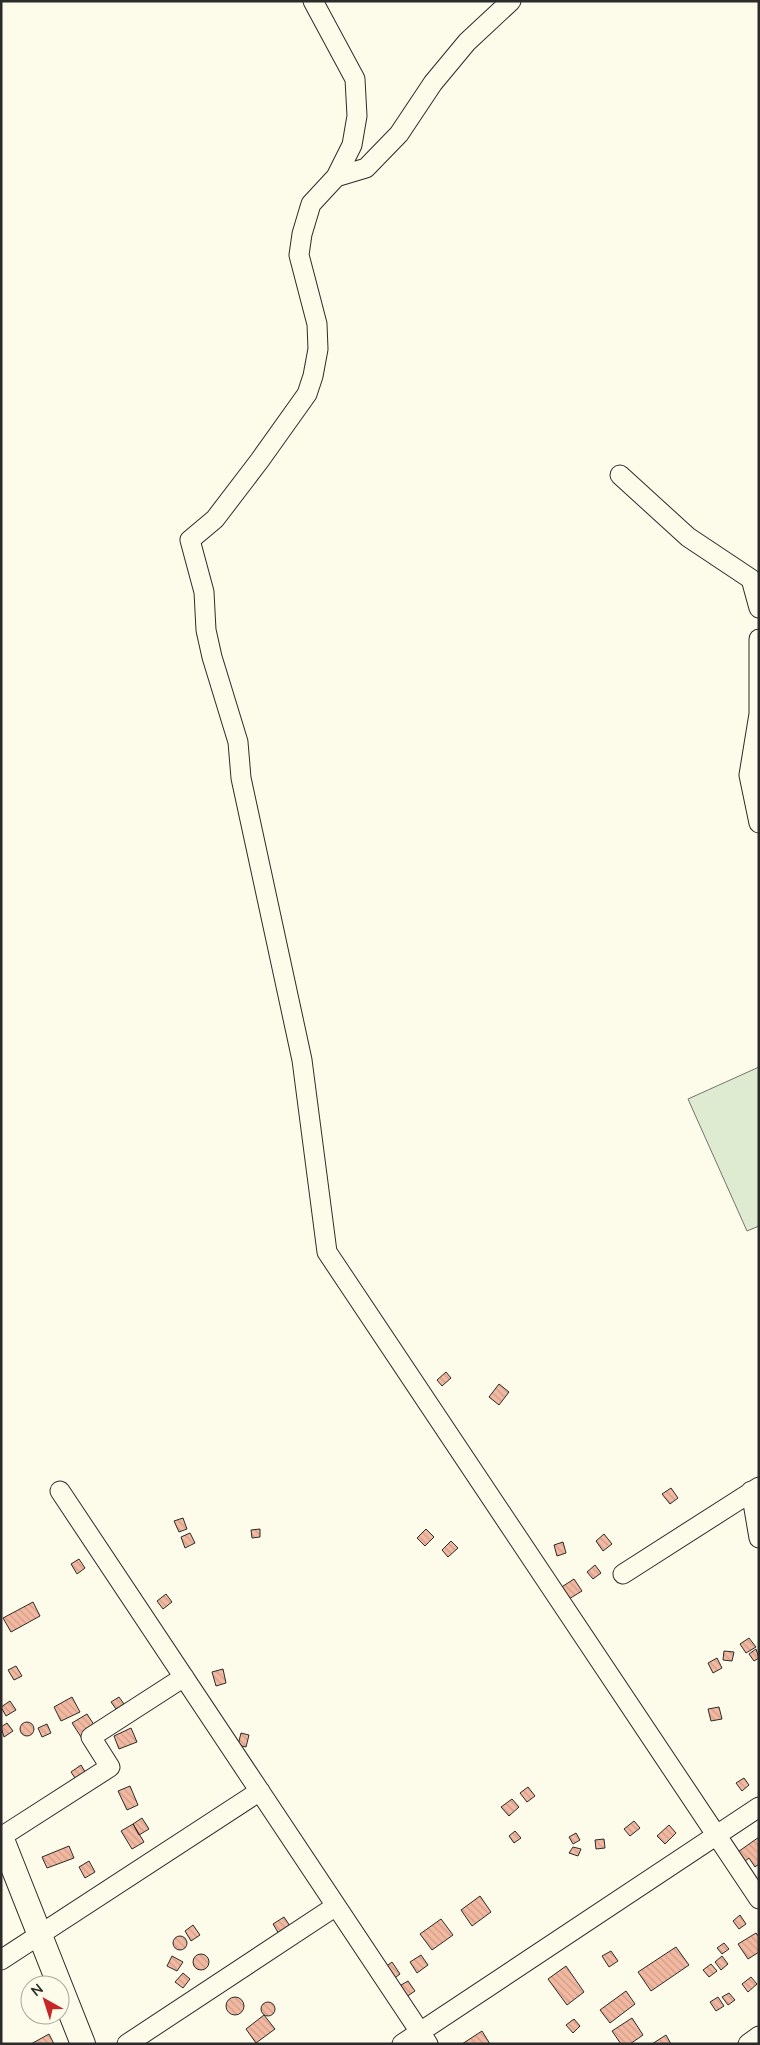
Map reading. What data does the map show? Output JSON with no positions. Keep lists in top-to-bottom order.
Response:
{
  "north": "top left"
}
